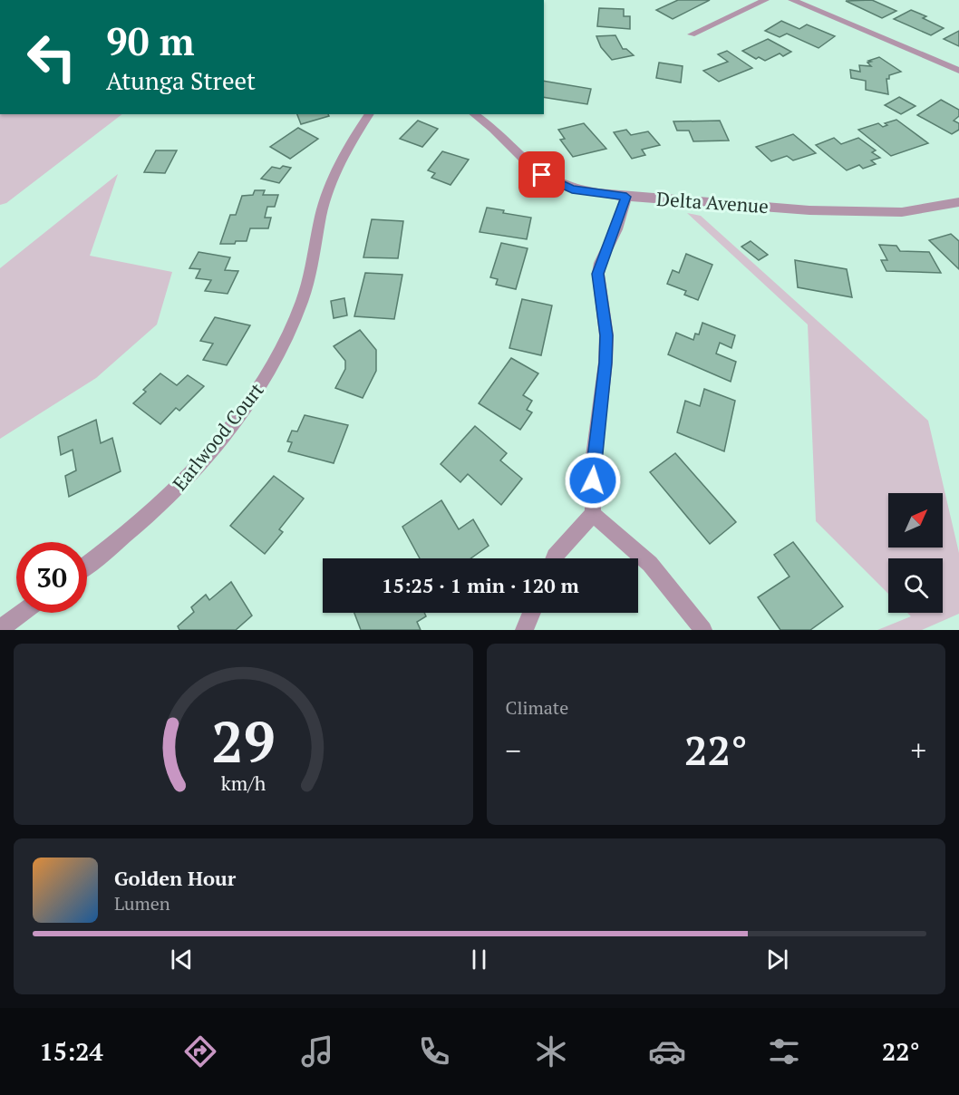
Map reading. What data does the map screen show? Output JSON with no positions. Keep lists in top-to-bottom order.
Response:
{
  "streets": {
    "street": ["Delta Avenue", "Earlwood Court"]
  },
  "north": "top right",
  "page": {
    "turn": ["90 m", "Atunga Street"],
    "limit": "30",
    "trip": "15:25 · 1 min · 120 m",
    "tile": "Climate",
    "heat": ["−", "22°", "+"],
    "song": ["Golden Hour", "Lumen"],
    "tabs": ["15:24", "22°"],
    "gauge": ["29", "km/h"]
  }
}
